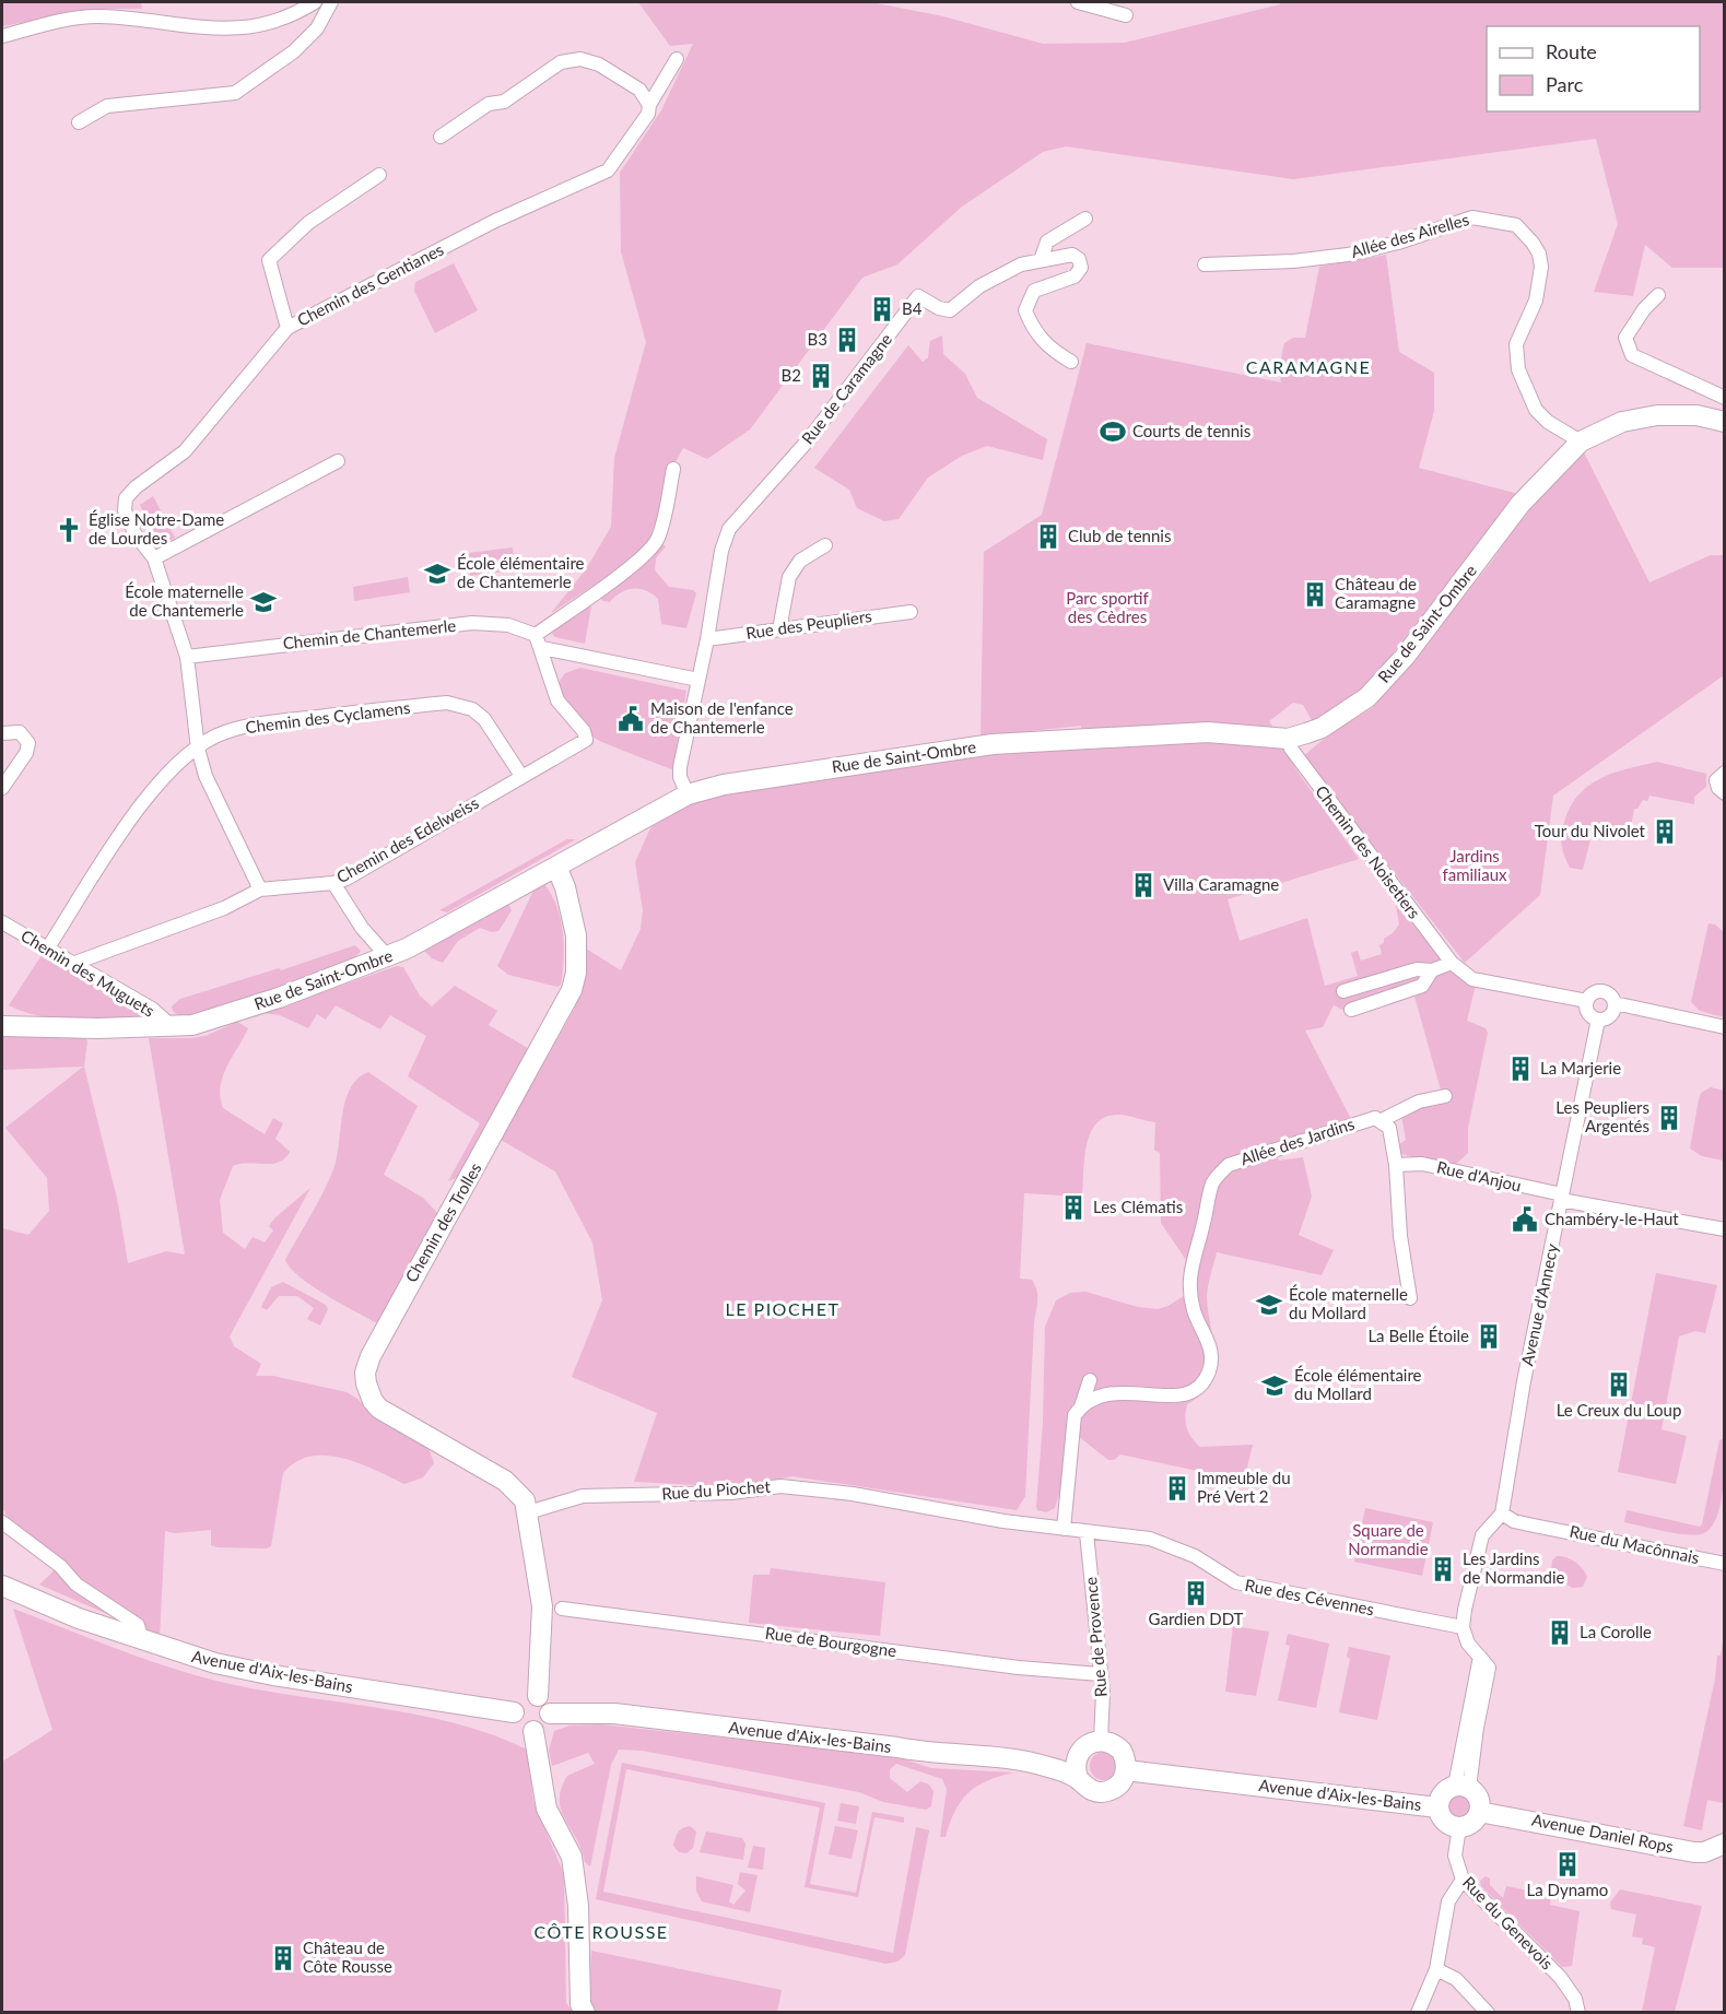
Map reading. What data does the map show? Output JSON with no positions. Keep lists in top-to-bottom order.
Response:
{
  "streets": {
    "street": [
      "Allée des Airelles",
      "Chemin des Gentianes",
      "Rue de Caramagne",
      "Rue de Saint-Ombre",
      "Rue des Peupliers",
      "Chemin de Chantemerle",
      "Chemin des Cyclamens",
      "Chemin des Edelweiss",
      "Chemin des Noisetiers",
      "Chemin des Muguets",
      "Allée des Jardins",
      "Rue d'Anjou",
      "Chemin des Trolles",
      "Avenue d'Annecy",
      "Rue du Piochet",
      "Rue du Macônnais",
      "Rue des Cévennes",
      "Rue de Provence",
      "Rue de Bourgogne",
      "Avenue d'Aix-les-Bains",
      "Avenue Daniel Rops",
      "Rue du Genevois"
    ]
  },
  "crossings": [
    ["Allée des Airelles", "Rue de Saint-Ombre"],
    ["Chemin des Gentianes", "Chemin de Chantemerle"],
    ["Chemin des Gentianes", "Chemin des Cyclamens"],
    ["Chemin des Gentianes", "Chemin des Edelweiss"],
    ["Rue de Caramagne", "Rue de Saint-Ombre"],
    ["Rue de Caramagne", "Rue des Peupliers"],
    ["Rue de Saint-Ombre", "Chemin des Noisetiers"],
    ["Rue de Saint-Ombre", "Chemin des Muguets"],
    ["Rue de Saint-Ombre", "Chemin des Trolles"],
    ["Chemin des Cyclamens", "Chemin des Edelweiss"],
    ["Chemin des Cyclamens", "Chemin des Muguets"],
    ["Chemin des Edelweiss", "Chemin des Muguets"],
    ["Chemin des Noisetiers", "Avenue d'Annecy"],
    ["Rue d'Anjou", "Avenue d'Annecy"],
    ["Chemin des Trolles", "Rue du Piochet"],
    ["Avenue d'Annecy", "Rue du Macônnais"],
    ["Rue du Piochet", "Rue des Cévennes"],
    ["Rue du Piochet", "Rue de Provence"],
    ["Rue des Cévennes", "Rue de Provence"],
    ["Rue de Provence", "Rue de Bourgogne"],
    ["Rue de Provence", "Avenue d'Aix-les-Bains"],
    ["Avenue d'Aix-les-Bains", "Avenue Daniel Rops"],
    ["Avenue d'Aix-les-Bains", "Rue du Genevois"],
    ["Avenue Daniel Rops", "Rue du Genevois"]
  ],
  "districts": ["CARAMAGNE", "LE PIOCHET", "CÔTE ROUSSE"],
  "parks": ["Parc sportif des Cèdres", "Jardins familiaux", "Square de Normandie"],
  "places": {
    "building": [
      "B4",
      "B3",
      "B2",
      "Club de tennis",
      "Château de Caramagne",
      "Tour du Nivolet",
      "Villa Caramagne",
      "La Marjerie",
      "Les Peupliers Argentés",
      "Les Clématis",
      "La Belle Étoile",
      "Le Creux du Loup",
      "Immeuble du Pré Vert 2",
      "Les Jardins de Normandie",
      "Gardien DDT",
      "La Corolle",
      "La Dynamo",
      "Château de Côte Rousse"
    ],
    "sports": ["Courts de tennis"],
    "church": ["Église Notre-Dame de Lourdes"],
    "school or university": [
      "École élémentaire de Chantemerle",
      "École maternelle de Chantemerle",
      "École maternelle du Mollard",
      "École élémentaire du Mollard"
    ],
    "public building": ["Maison de l'enfance de Chantemerle", "Chambéry-le-Haut"]
  },
  "legend": ["Route", "Parc"]
}
